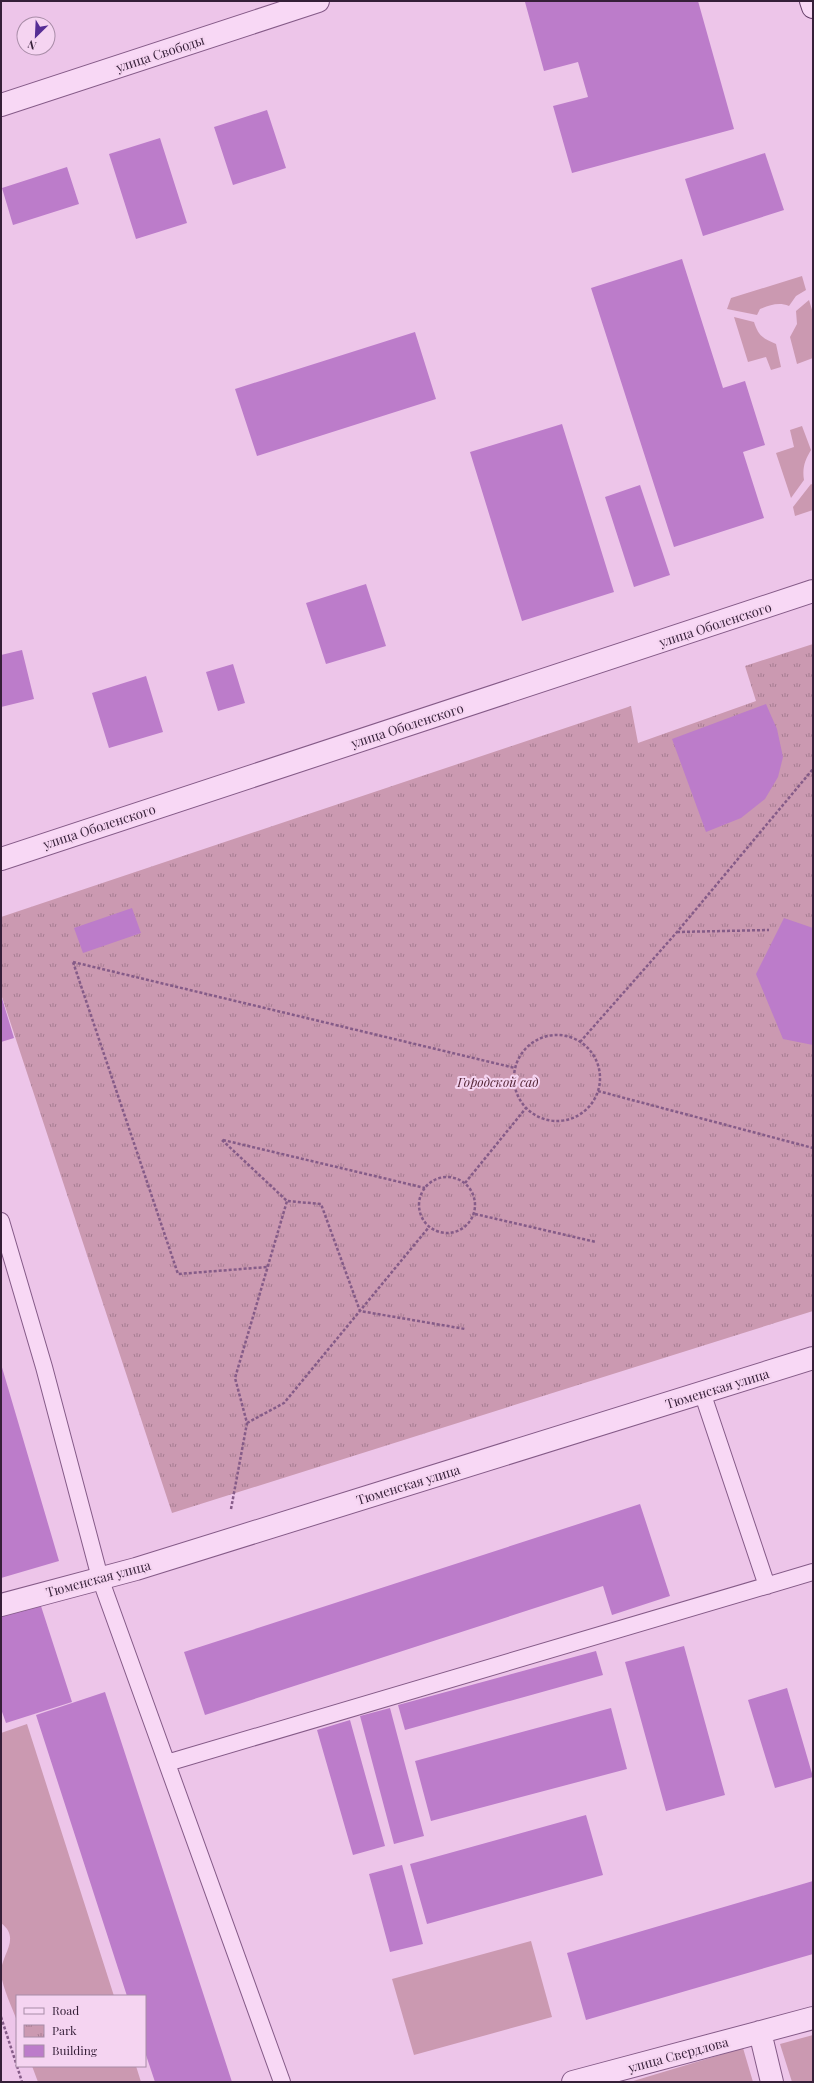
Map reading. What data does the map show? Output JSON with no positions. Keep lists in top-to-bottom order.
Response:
{
  "streets": {
    "street": [
      "улица Свободы",
      "улица Оболенского",
      "Тюменская улица",
      "улица Свердлова"
    ]
  },
  "parks": ["Городской сад"],
  "legend": ["Road", "Park", "Building"],
  "north": "bottom left"
}
